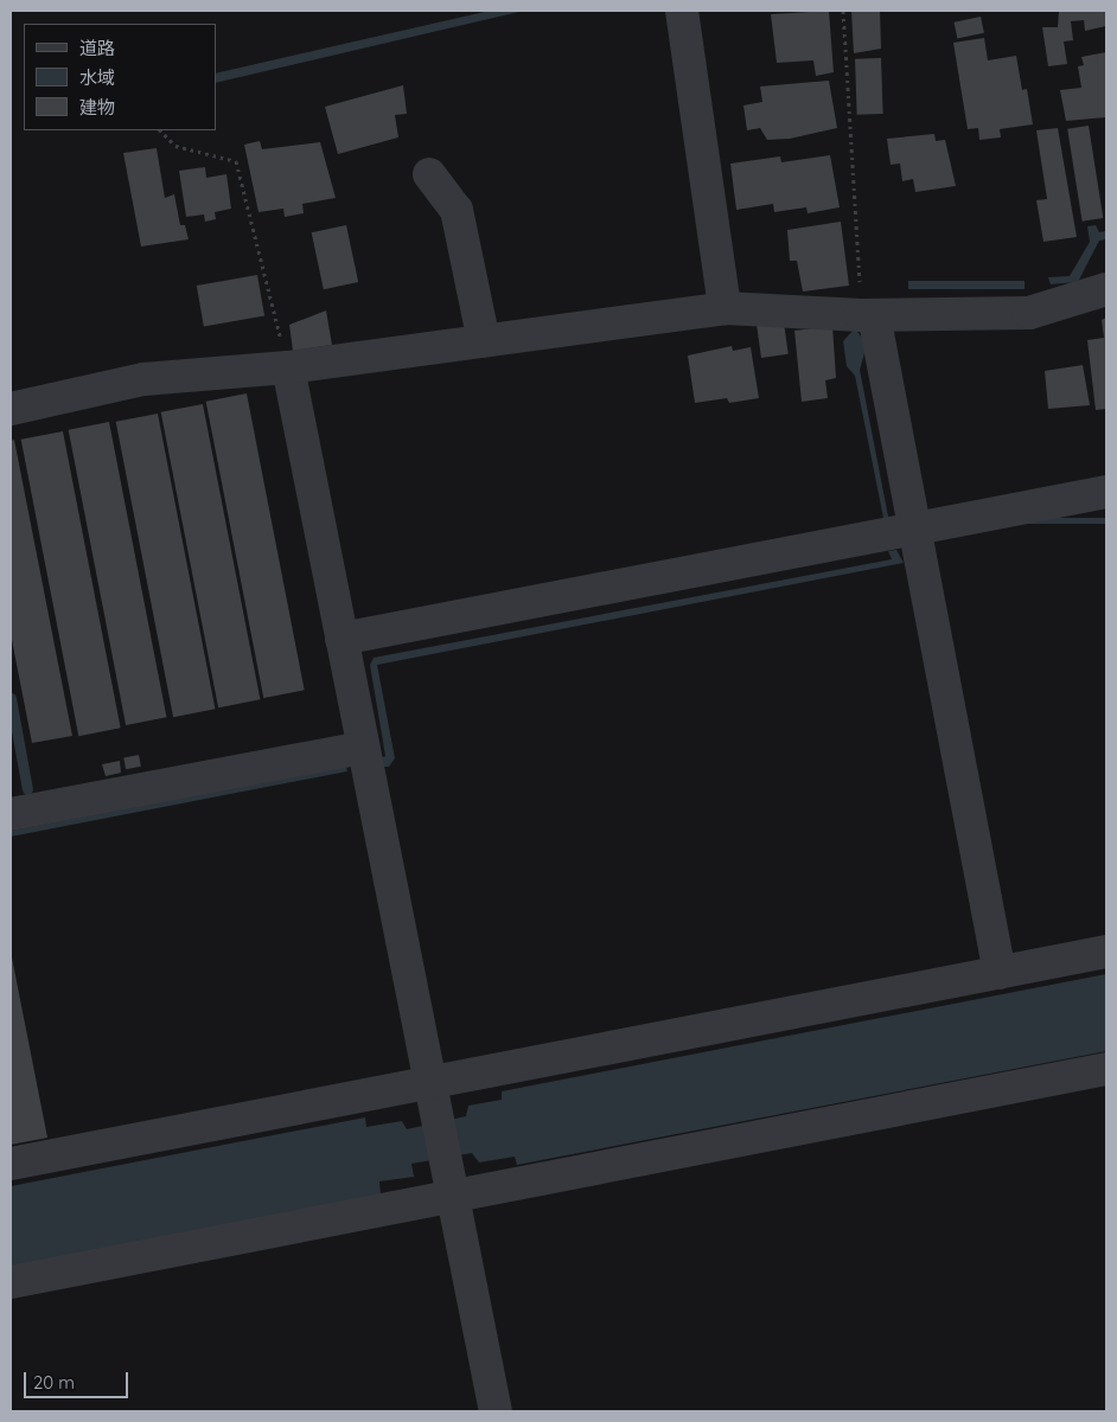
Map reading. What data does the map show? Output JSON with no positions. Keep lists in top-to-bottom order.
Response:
{
  "legend": ["道路", "水域", "建物"],
  "scale_bar": "20 m"
}
